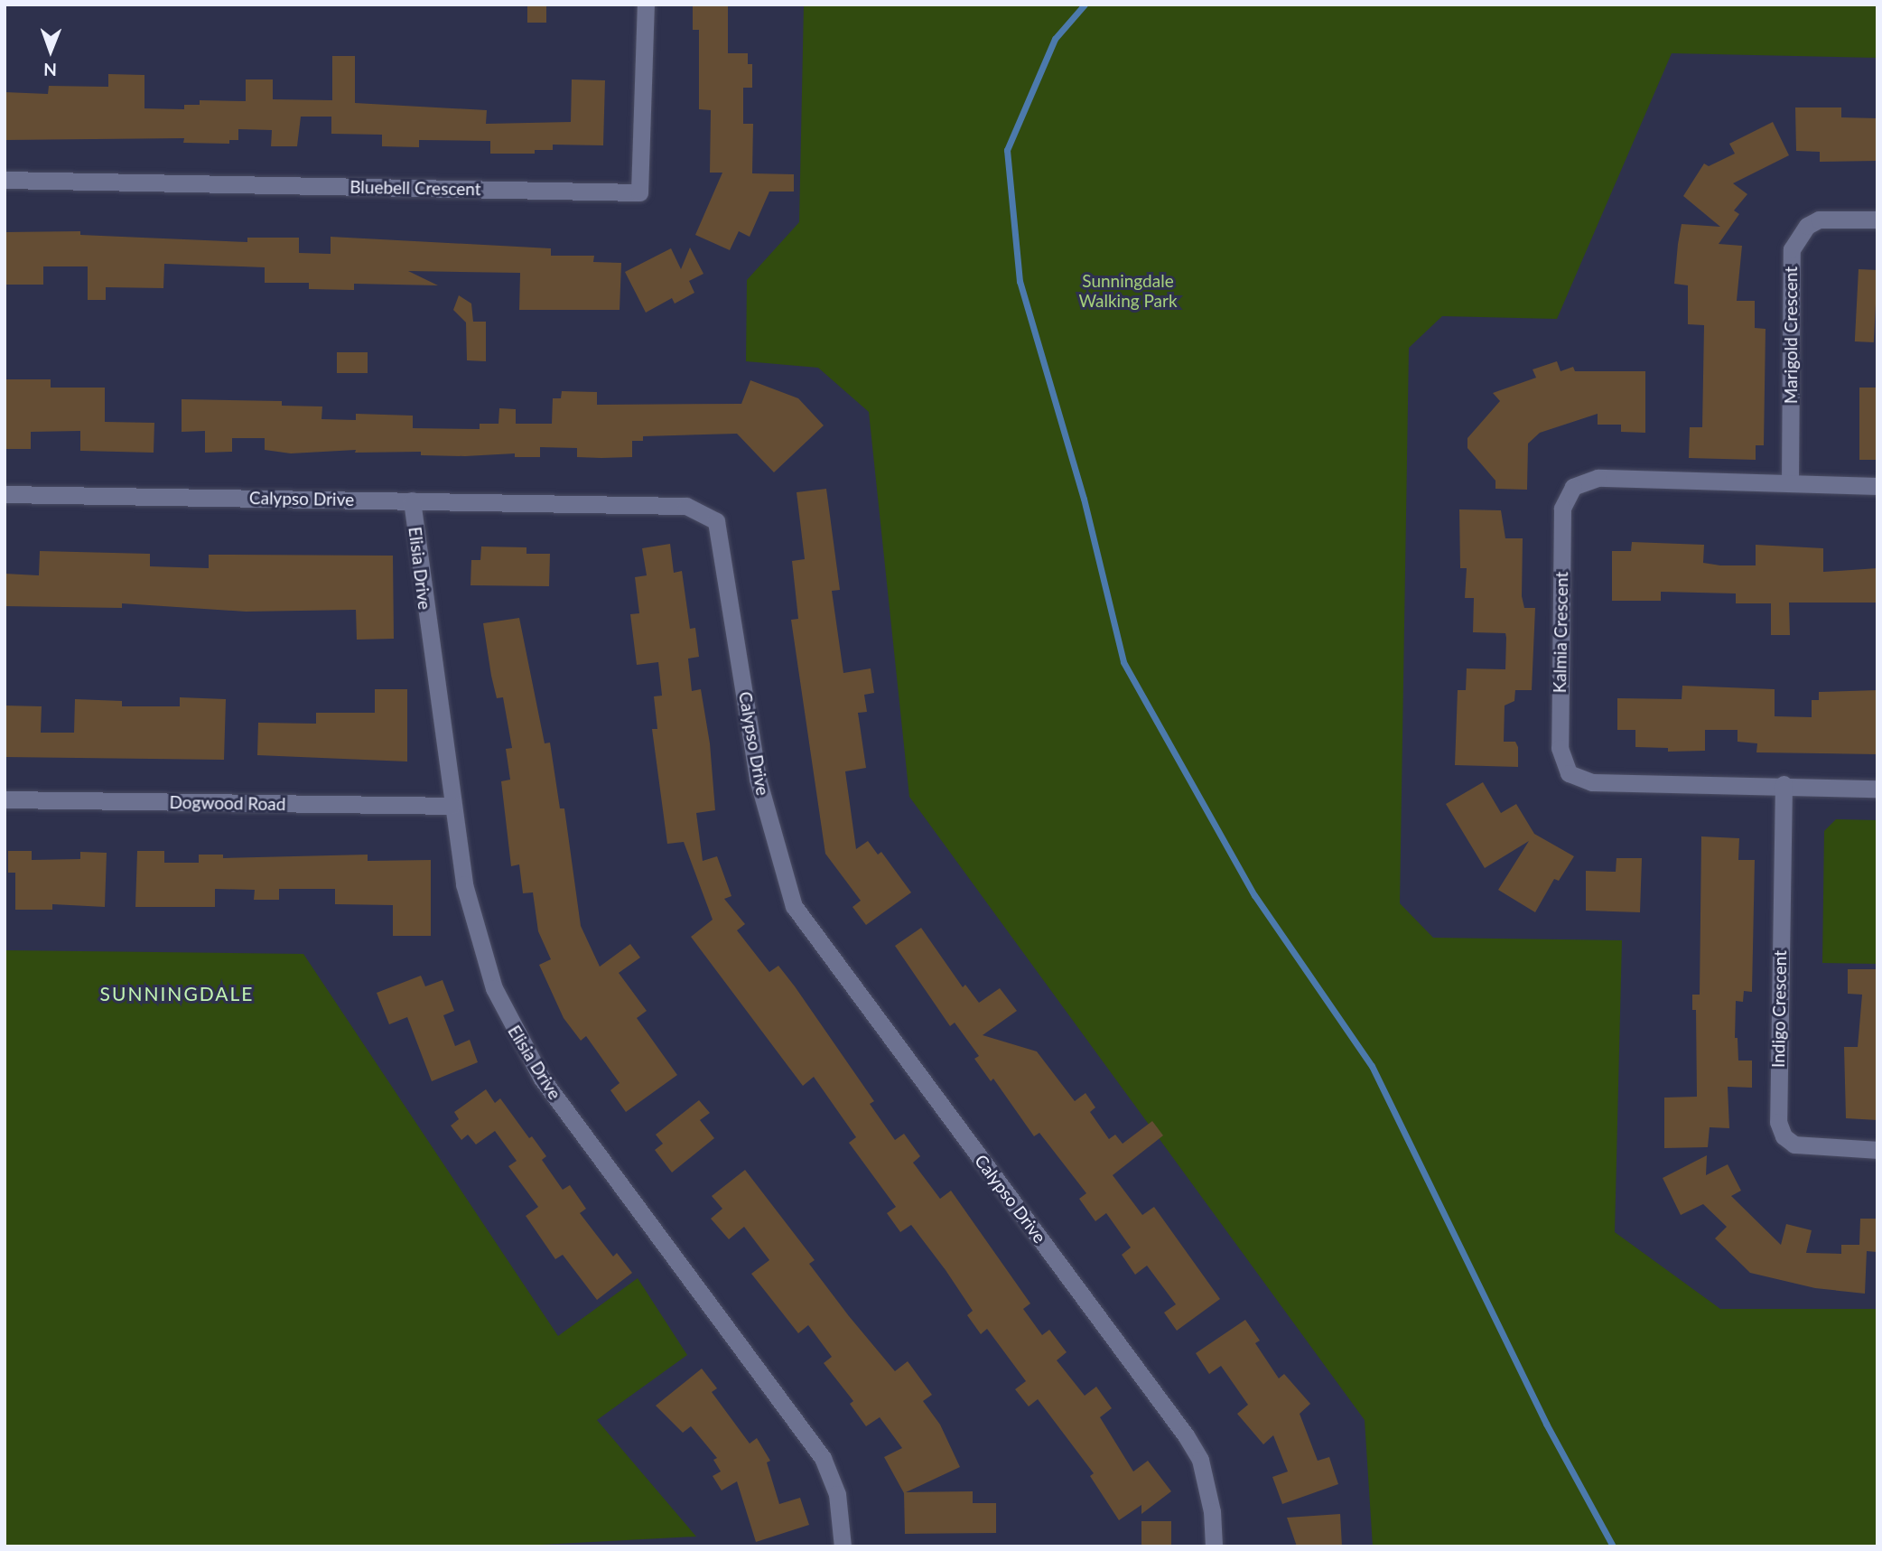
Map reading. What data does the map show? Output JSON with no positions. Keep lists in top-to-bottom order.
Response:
{
  "streets": {
    "street": [
      "Bluebell Crescent",
      "Marigold Crescent",
      "Calypso Drive",
      "Elisia Drive",
      "Kalmia Crescent",
      "Dogwood Road",
      "Indigo Crescent"
    ]
  },
  "crossings": [
    ["Marigold Crescent", "Kalmia Crescent"],
    ["Calypso Drive", "Elisia Drive"],
    ["Elisia Drive", "Dogwood Road"],
    ["Kalmia Crescent", "Indigo Crescent"]
  ],
  "districts": ["SUNNINGDALE"],
  "parks": ["Sunningdale Walking Park"],
  "north": "bottom"
}
